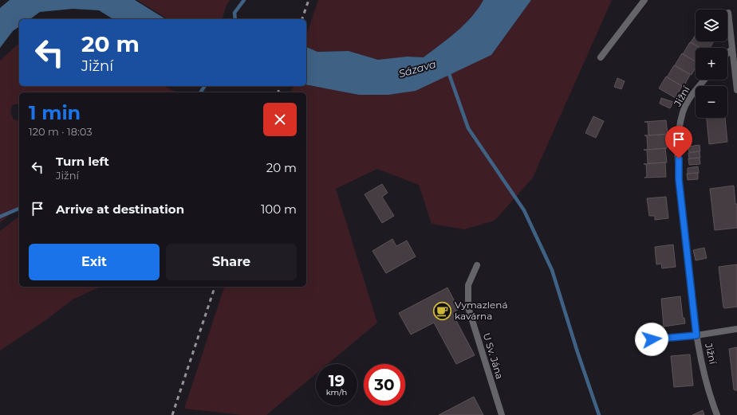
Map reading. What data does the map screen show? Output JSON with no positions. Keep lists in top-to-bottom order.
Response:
{
  "streets": {
    "street": ["Jižní", "U Sv. Jána"]
  },
  "water": ["Sázava"],
  "places": {
    "cafe": ["Vymazlená kavárna"]
  },
  "page": {
    "map_buttons": ["+", "−"],
    "turn": ["20 m", "Jižní"],
    "heading": ["1 min", "120 m · 18:03"],
    "list": [
      {
        "name": "Turn left",
        "note": "Jižní",
        "value": "20 m"
      },
      {
        "name": "Arrive at destination",
        "value": "100 m"
      }
    ],
    "buttons": ["Exit", "Share"],
    "speed": "19 km/h",
    "limit": "30"
  }
}
